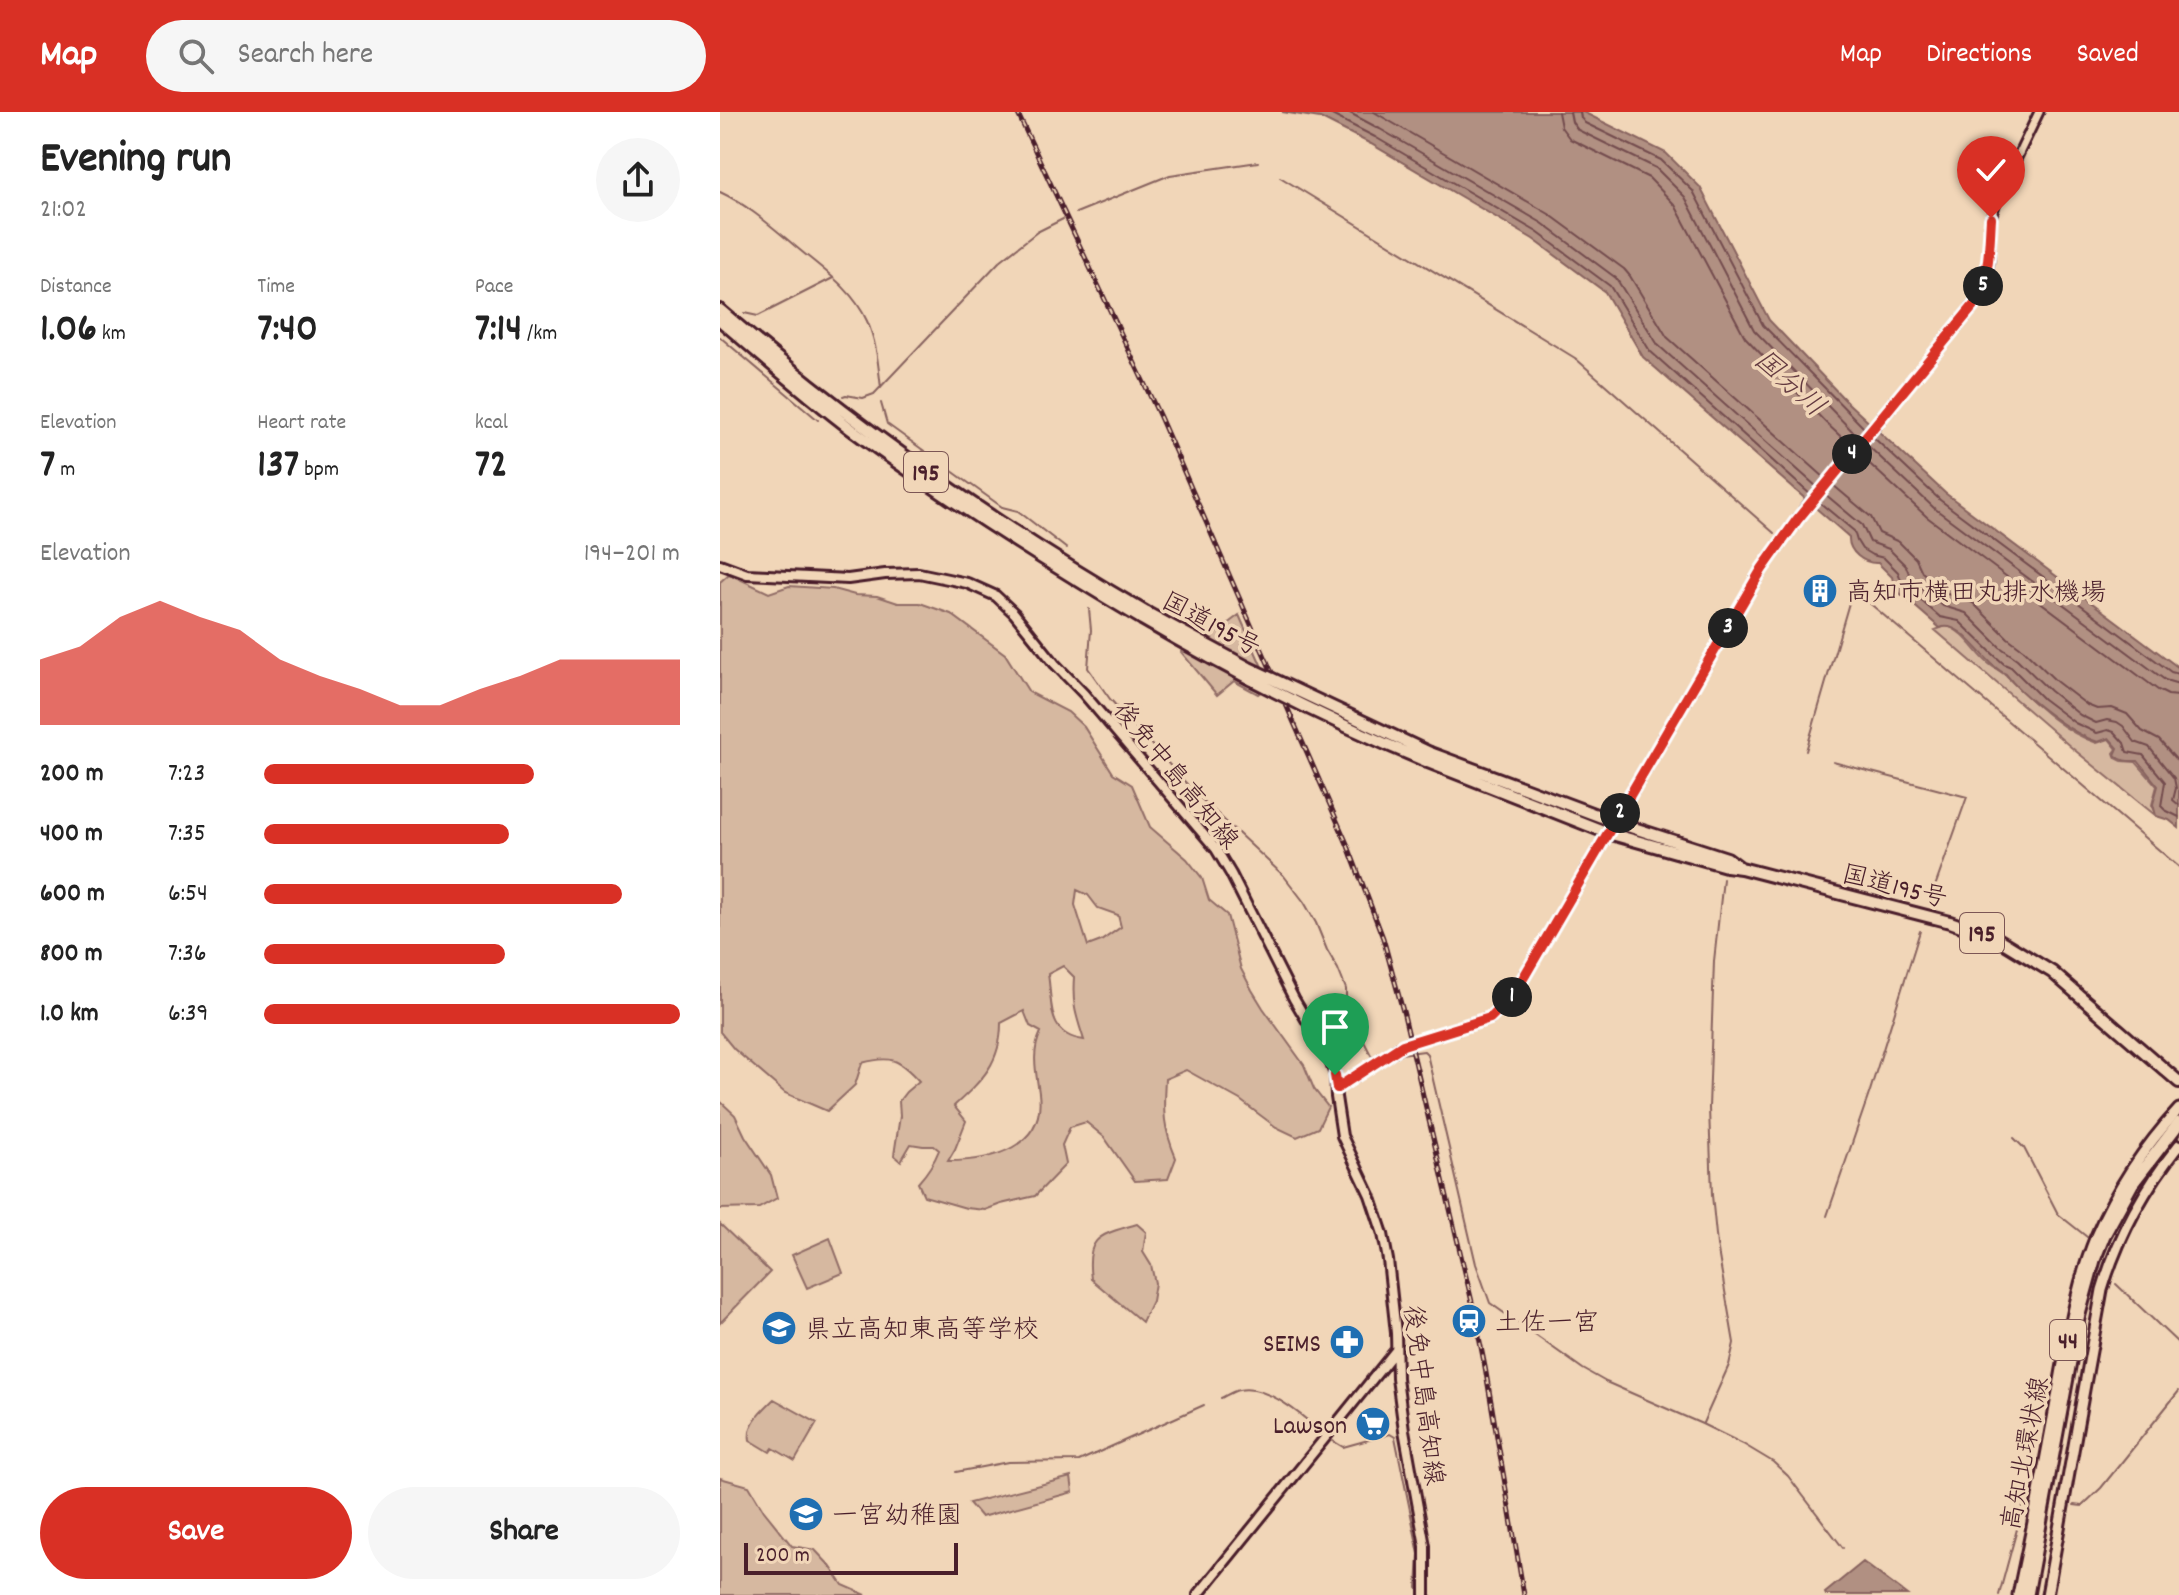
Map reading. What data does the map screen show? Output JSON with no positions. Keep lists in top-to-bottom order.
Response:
{
  "streets": {
    "highway": ["195", "国道195号"],
    "main road": ["後免中島高知線", "44", "高知北環状線"]
  },
  "water": ["国分川"],
  "places": {
    "building": ["高知市横田丸排水機場"],
    "station": ["土佐一宮"],
    "school or university": ["県立高知東高等学校", "一宮幼稚園"],
    "pharmacy": ["SEIMS"],
    "supermarket": ["Lawson"]
  },
  "scale_bar": "200 m",
  "page": {
    "header": "Map",
    "search": "Search here",
    "nav": ["Map", "Directions", "Saved"],
    "heading": ["Evening run", "21:02"],
    "stats": [
      ["Distance", "1.06 km"],
      ["Time", "7:40"],
      ["Pace", "7:14 /km"],
      ["Elevation", "7 m"],
      ["Heart rate", "137 bpm"],
      ["kcal", "72"]
    ],
    "pins": [
      "5",
      "4",
      "3",
      "2",
      "1"
    ],
    "chart": ["Elevation", "194–201 m"],
    "list": [
      {
        "name": "200 m",
        "note": "7:23"
      },
      {
        "name": "400 m",
        "note": "7:35"
      },
      {
        "name": "600 m",
        "note": "6:54"
      },
      {
        "name": "800 m",
        "note": "7:36"
      },
      {
        "name": "1.0 km",
        "note": "6:39"
      }
    ],
    "buttons": ["Save", "Share"],
    "scale": "200 m"
  }
}
